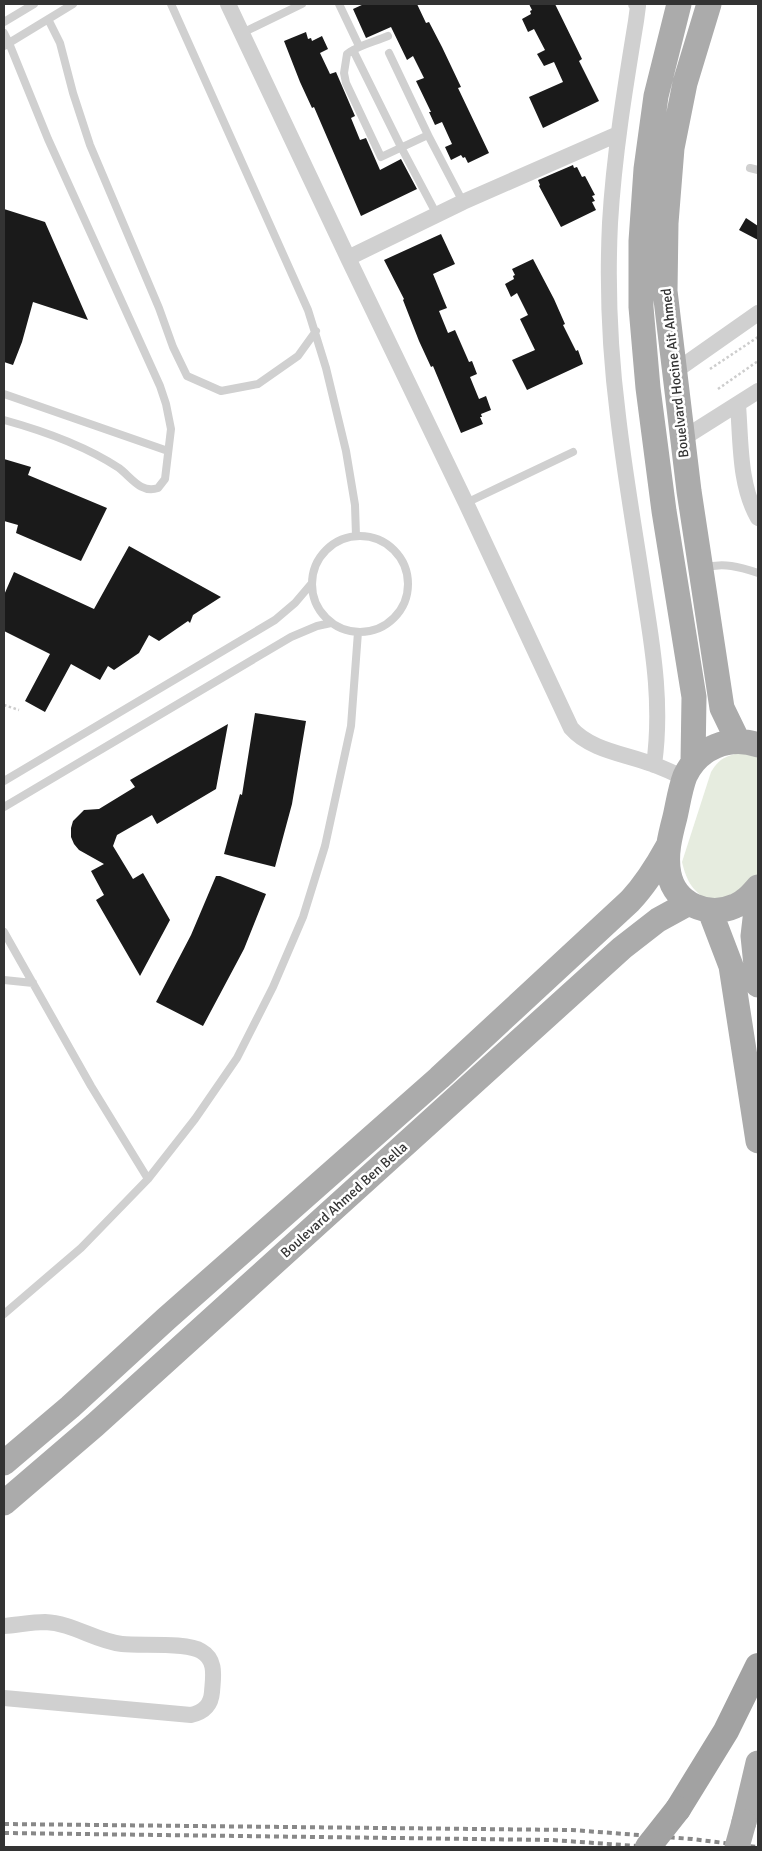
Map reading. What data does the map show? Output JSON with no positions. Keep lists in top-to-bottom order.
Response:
{
  "streets": {
    "main road": ["Bouelvard Hocine Ait Ahmed", "Boulevard Ahmed Ben Bella"]
  }
}
